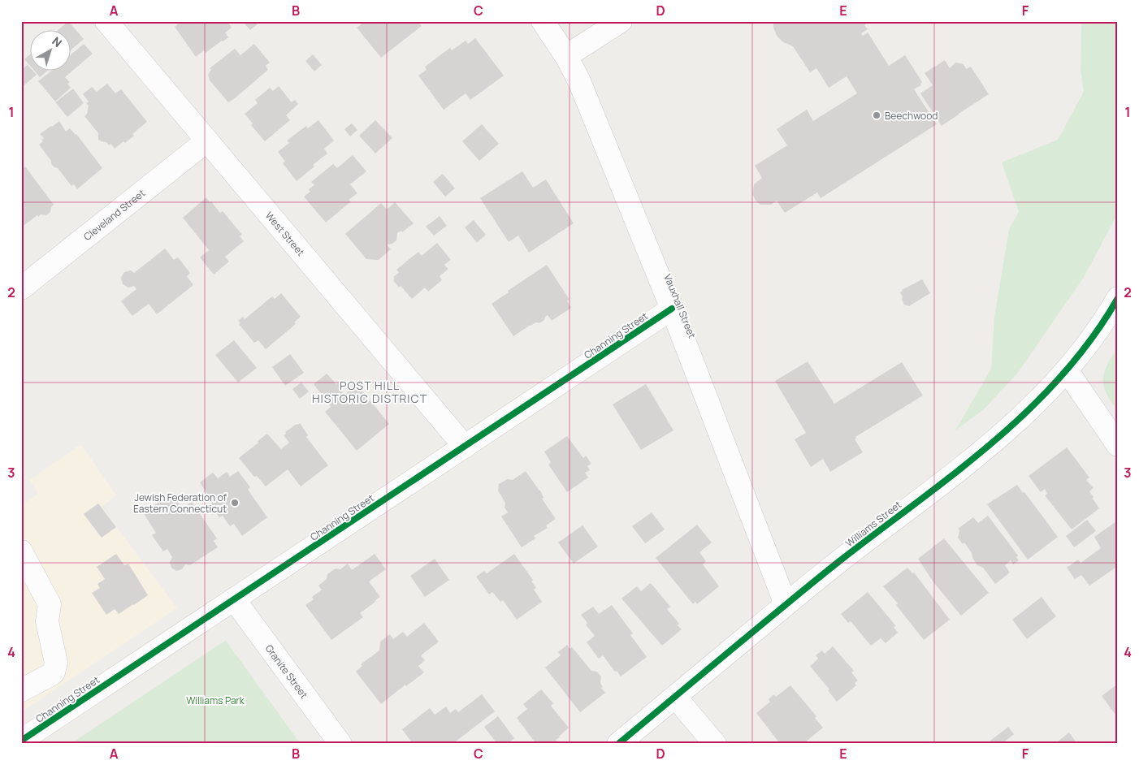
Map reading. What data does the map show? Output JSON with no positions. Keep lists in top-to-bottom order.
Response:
{
  "streets": {
    "street": [
      "Cleveland Street",
      "West Street",
      "Vauxhall Street",
      "Channing Street",
      "Williams Street",
      "Granite Street"
    ]
  },
  "crossings": [
    ["Cleveland Street", "West Street"],
    ["West Street", "Channing Street"],
    ["Vauxhall Street", "Channing Street"],
    ["Vauxhall Street", "Williams Street"],
    ["Channing Street", "Granite Street"]
  ],
  "districts": ["POST HILL HISTORIC DISTRICT"],
  "parks": ["Williams Park"],
  "places": ["Beechwood", "Jewish Federation of Eastern Connecticut"],
  "north": "top right",
  "grid": {
    "columns": [
      "A",
      "B",
      "C",
      "D",
      "E",
      "F"
    ],
    "rows": [
      "1",
      "2",
      "3",
      "4"
    ]
  }
}
